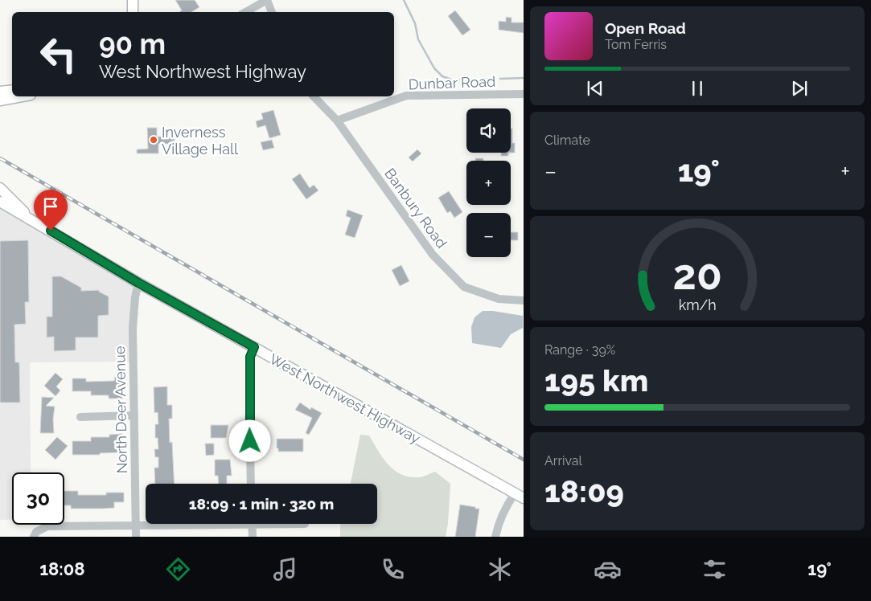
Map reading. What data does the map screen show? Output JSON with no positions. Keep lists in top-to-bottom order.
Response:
{
  "streets": {
    "main road": ["West Northwest Highway"],
    "street": ["Dunbar Road", "Banbury Road", "North Deer Avenue"]
  },
  "crossings": [
    ["Dunbar Road", "Banbury Road"],
    ["West Northwest Highway", "North Deer Avenue"]
  ],
  "places": ["Inverness Village Hall"],
  "page": {
    "turn": ["90 m", "West Northwest Highway"],
    "song": ["Open Road", "Tom Ferris"],
    "map_buttons": ["+", "−"],
    "tile": [
      "Climate",
      ["Range · 39%", "195 km"],
      ["Arrival", "18:09"]
    ],
    "heat": ["−", "19°", "+"],
    "limit": "30",
    "trip": "18:09 · 1 min · 320 m",
    "tabs": ["18:08", "19°"],
    "gauge": ["20", "km/h"]
  }
}
